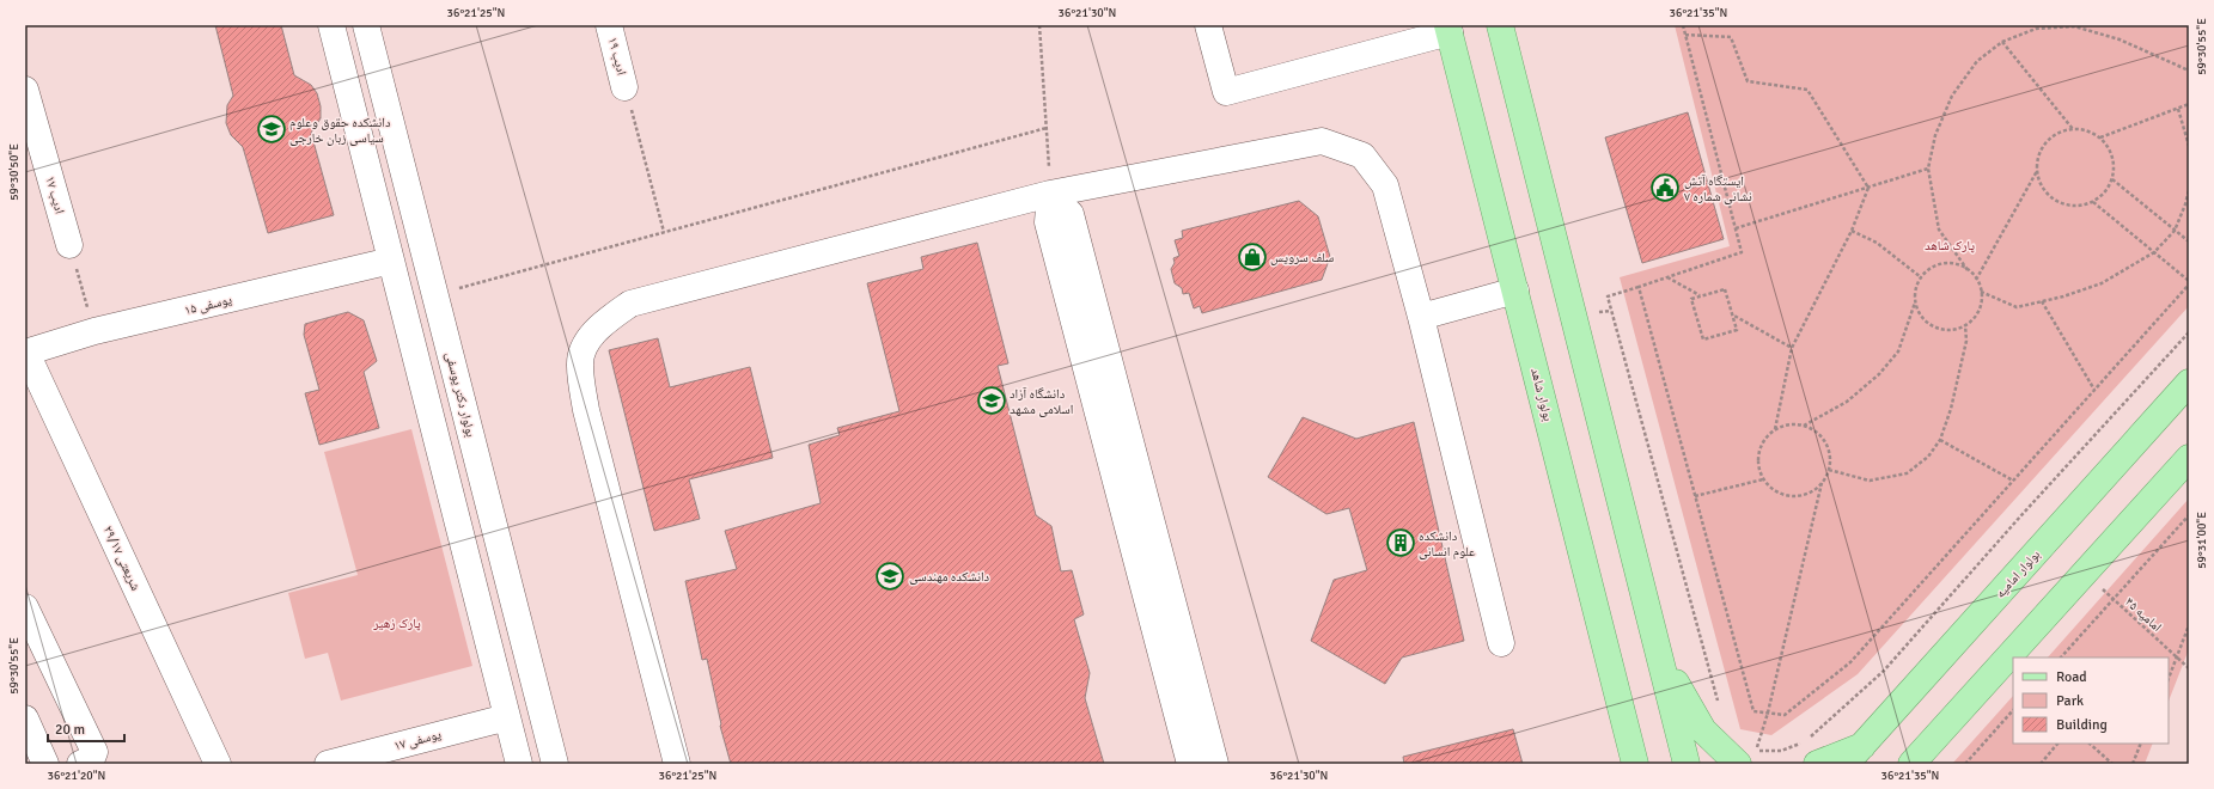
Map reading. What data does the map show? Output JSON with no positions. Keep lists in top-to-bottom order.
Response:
{
  "streets": {
    "main road": ["بولوار شاهد", "بولوار امامیه"],
    "street": [
      "ادیب ۱۹",
      "ادیب ۱۷",
      "یوسفی ۱۵",
      "بولوار دکتر یوسفی",
      "شریعتی ۲۹/۱۷",
      "یوسفی ۱۷"
    ],
    "path": ["امامیه ۴۵"]
  },
  "crossings": [
    ["یوسفی ۱۵", "شریعتی ۲۹/۱۷"]
  ],
  "parks": ["پارک شاهد", "پارک زهیر"],
  "places": {
    "school or university": ["دانشکده حقوق وعلوم سیاسی زبان خارجی", "دانشگاه آزاد اسلامی مشهد", "دانشکده مهندسی"],
    "public building": ["ایستگاه آتش نشانی شماره ۷"],
    "shop": ["سلف سرویس"],
    "building": ["دانشکده علوم انسانی"]
  },
  "legend": ["Road", "Park", "Building"],
  "scale_bar": "20 m",
  "coordinates": [
    "36°21'25\"N",
    "36°21'30\"N",
    "36°21'35\"N",
    "59°30'55\"E",
    "59°30'50\"E",
    "59°31'00\"E",
    "36°21'20\"N"
  ]
}
